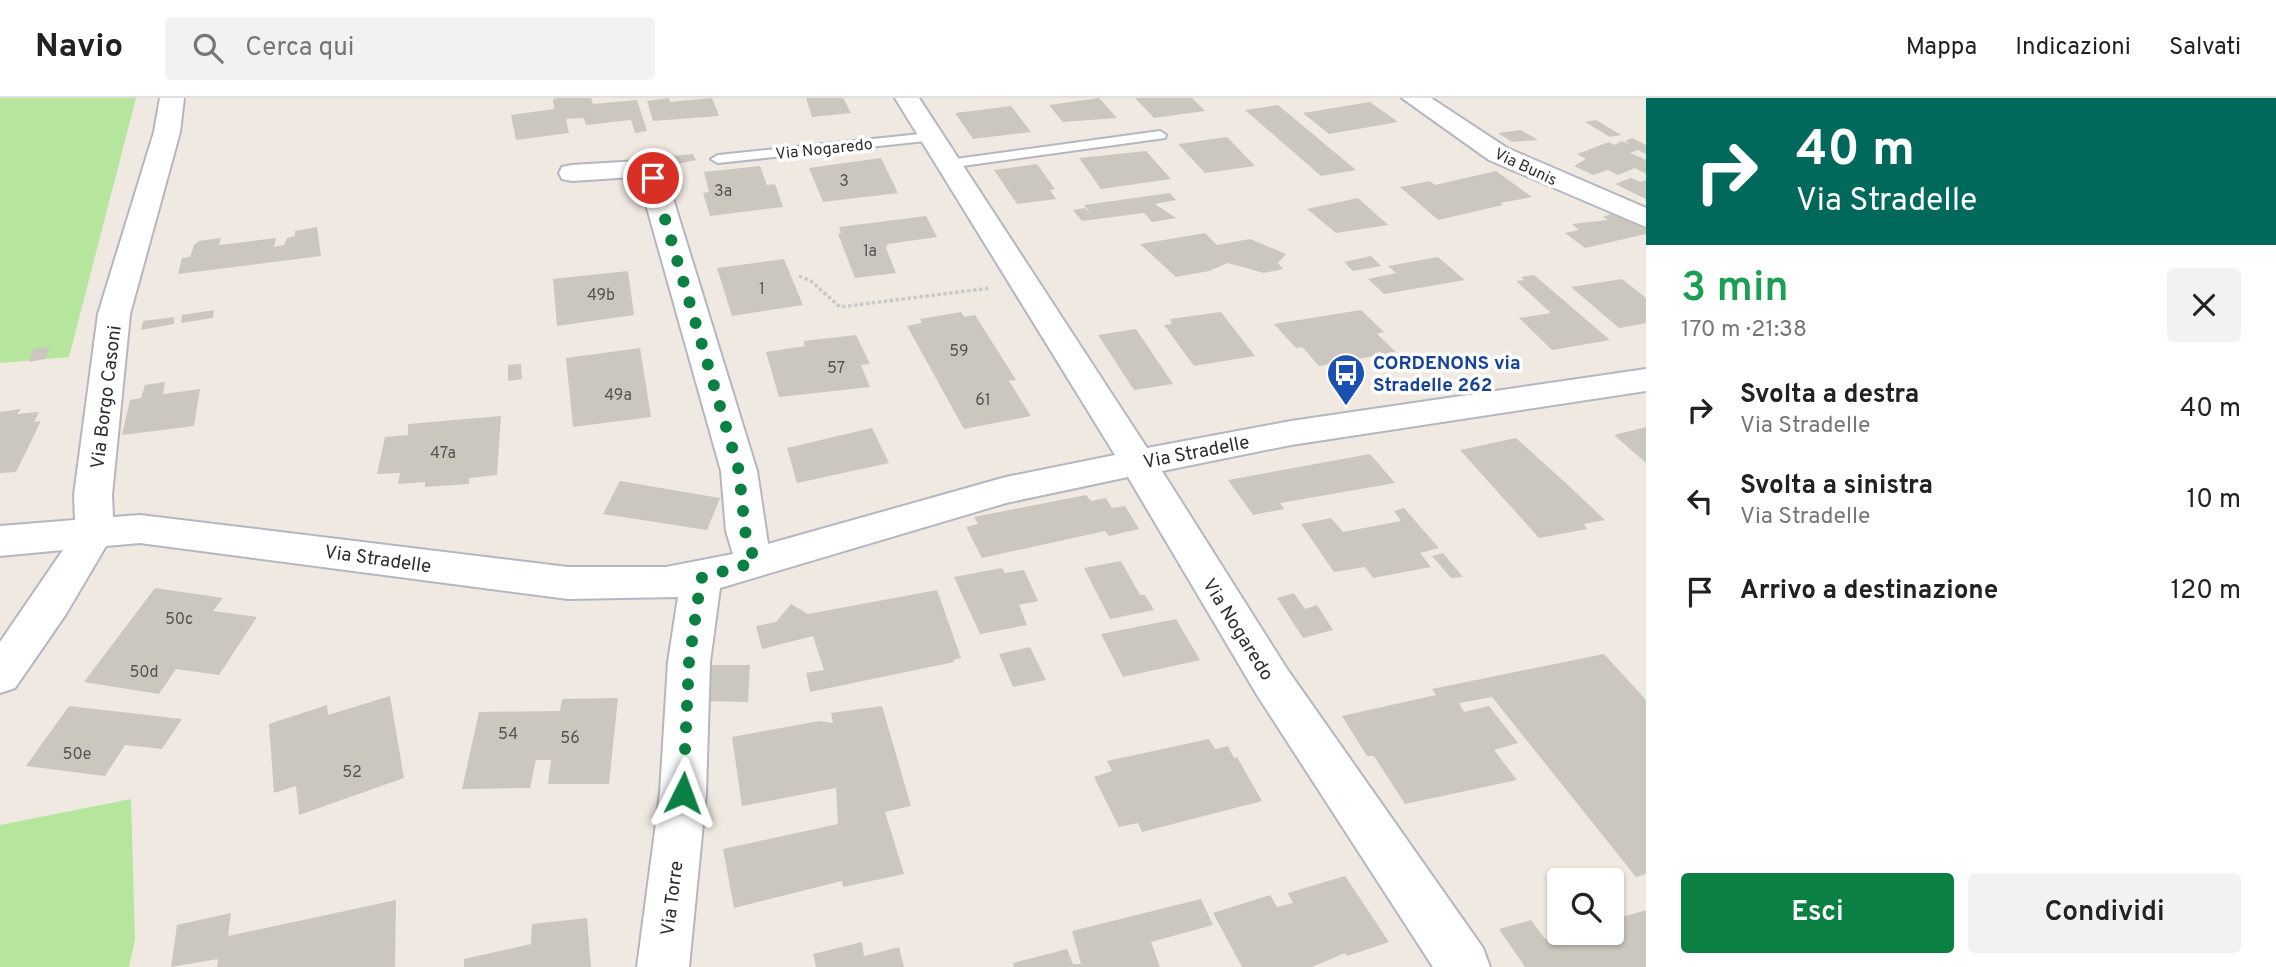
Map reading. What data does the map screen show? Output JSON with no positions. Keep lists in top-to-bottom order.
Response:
{
  "streets": {
    "street": [
      "Via Nogaredo",
      "Via Bunis",
      "Via Borgo Casoni",
      "Via Stradelle",
      "Via Torre"
    ]
  },
  "crossings": [
    ["Via Nogaredo", "Via Stradelle"],
    ["Via Borgo Casoni", "Via Stradelle"],
    ["Via Stradelle", "Via Torre"]
  ],
  "places": {
    "bus stop": ["CORDENONS via Stradelle 262"]
  },
  "house_numbers": [
    "3",
    "3a",
    "1a",
    "1",
    "49b",
    "59",
    "57",
    "49a",
    "61",
    "47a",
    "50c",
    "50d",
    "54",
    "56",
    "50e",
    "52"
  ],
  "page": {
    "header": "Navio",
    "search": "Cerca qui",
    "nav": ["Mappa", "Indicazioni", "Salvati"],
    "turn": ["40 m", "Via Stradelle"],
    "heading": ["3 min", "170 m · 21:38"],
    "list": [
      {
        "name": "Svolta a destra",
        "note": "Via Stradelle",
        "value": "40 m"
      },
      {
        "name": "Svolta a sinistra",
        "note": "Via Stradelle",
        "value": "10 m"
      },
      {
        "name": "Arrivo a destinazione",
        "value": "120 m"
      }
    ],
    "buttons": ["Esci", "Condividi"]
  }
}
